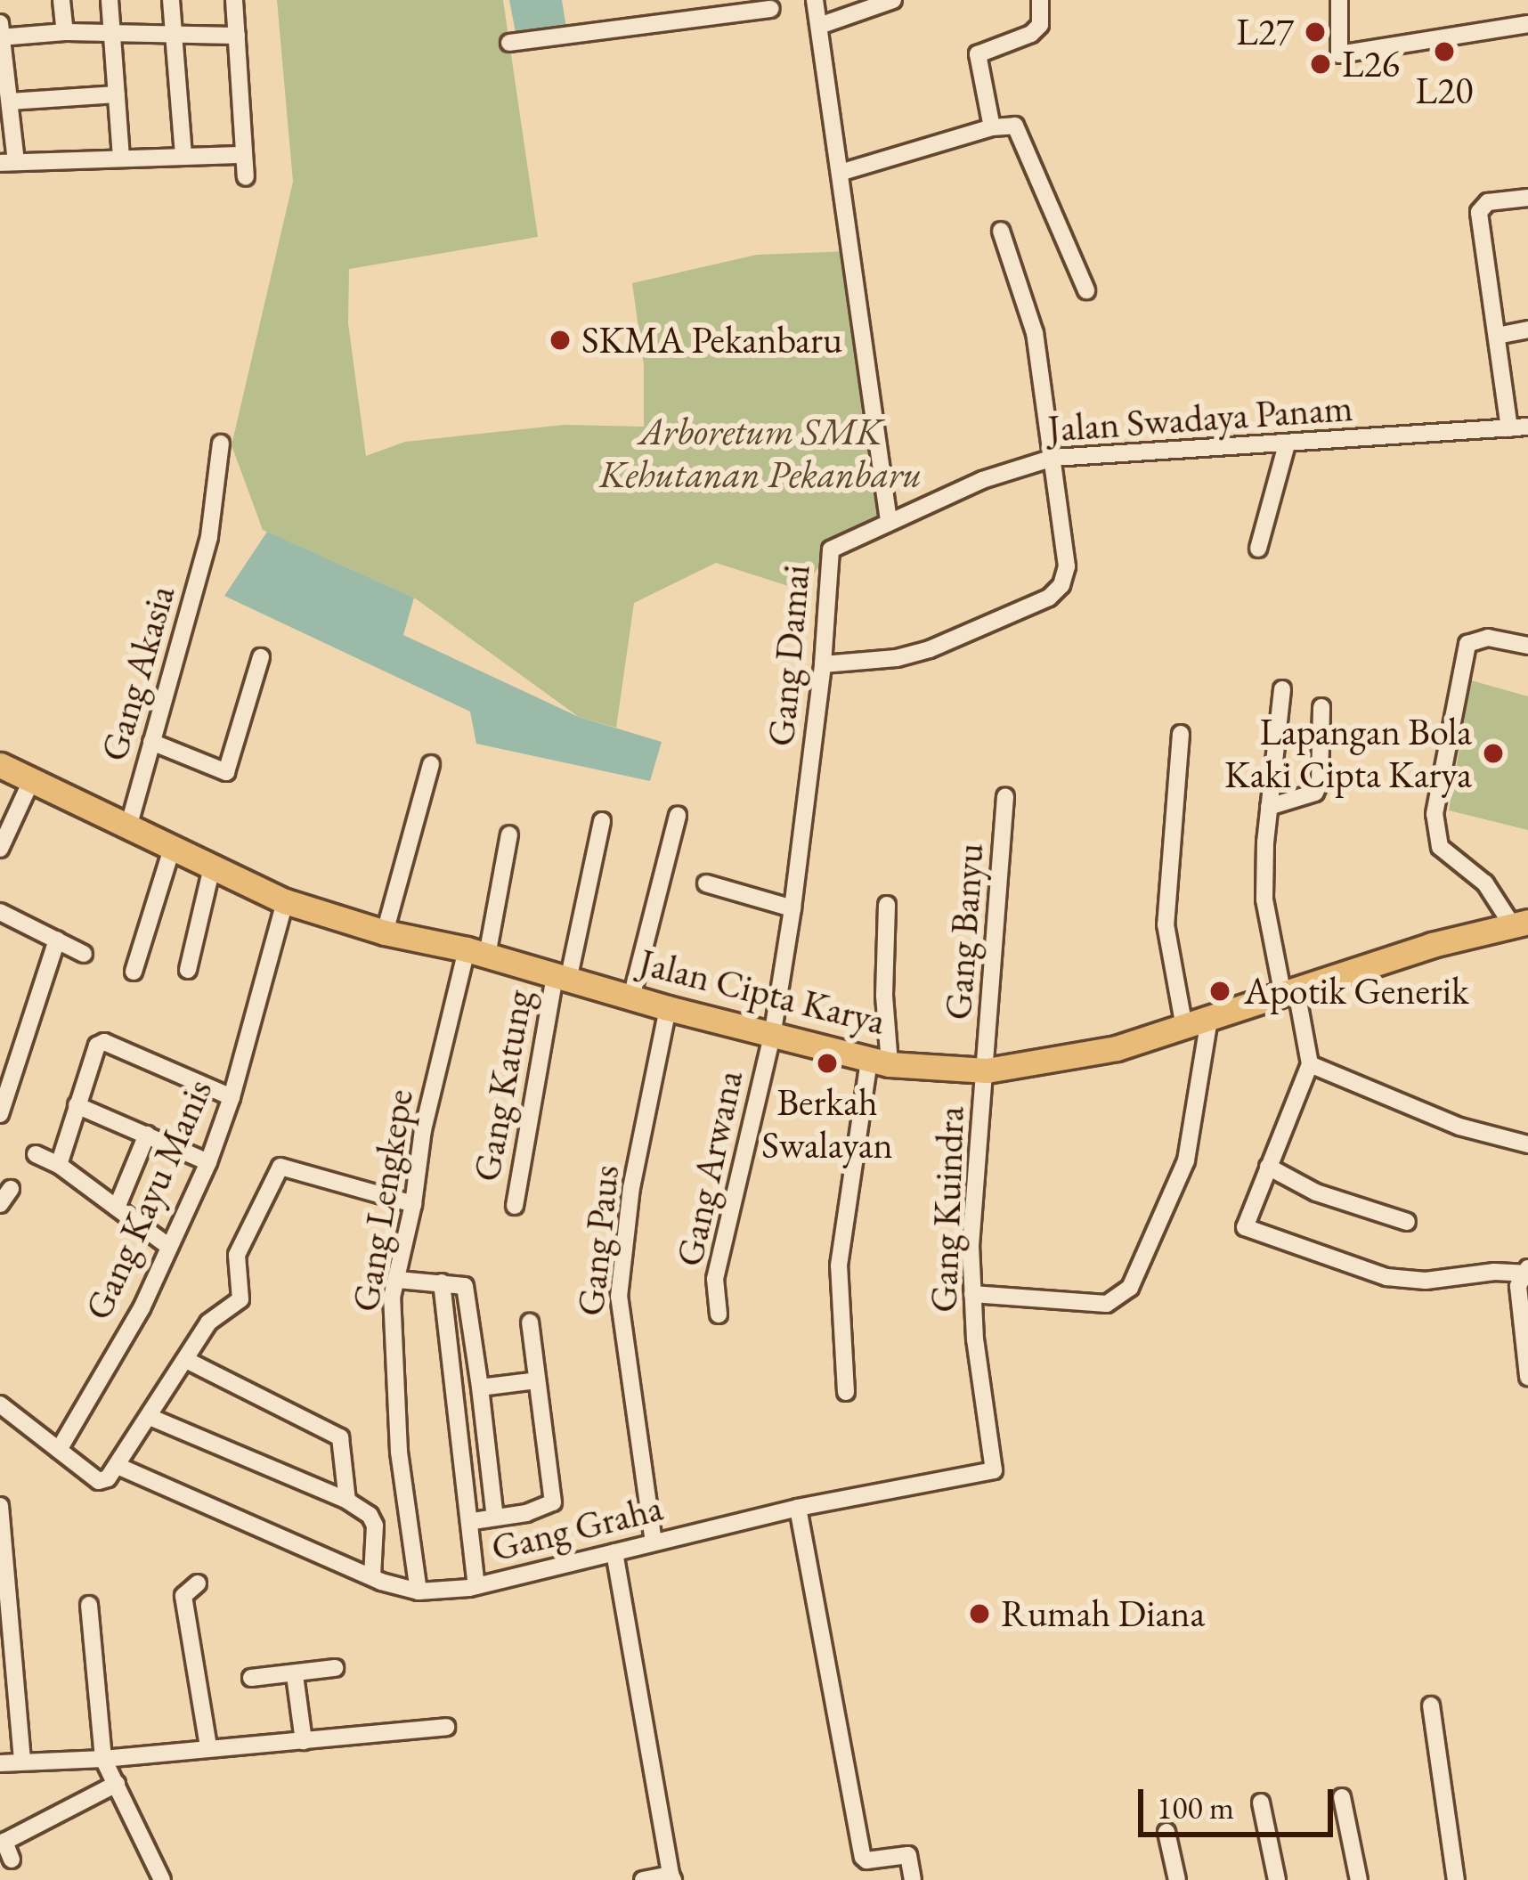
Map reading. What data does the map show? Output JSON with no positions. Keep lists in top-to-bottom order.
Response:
{
  "streets": {
    "main road": ["Jalan Cipta Karya"],
    "street": [
      "Jalan Swadaya Panam",
      "Gang Damai",
      "Gang Akasia",
      "Gang Banyu",
      "Gang Katung",
      "Gang Arwana",
      "Gang Kayu Manis",
      "Gang Lengkepe",
      "Gang Kuindra",
      "Gang Paus",
      "Gang Graha"
    ]
  },
  "crossings": [
    ["Jalan Swadaya Panam", "Gang Damai"],
    ["Gang Damai", "Jalan Cipta Karya"],
    ["Gang Damai", "Gang Arwana"],
    ["Gang Akasia", "Jalan Cipta Karya"],
    ["Gang Banyu", "Jalan Cipta Karya"],
    ["Gang Banyu", "Gang Kuindra"],
    ["Jalan Cipta Karya", "Gang Katung"],
    ["Jalan Cipta Karya", "Gang Arwana"],
    ["Jalan Cipta Karya", "Gang Kayu Manis"],
    ["Jalan Cipta Karya", "Gang Lengkepe"],
    ["Jalan Cipta Karya", "Gang Kuindra"],
    ["Jalan Cipta Karya", "Gang Paus"],
    ["Gang Kayu Manis", "Gang Graha"],
    ["Gang Lengkepe", "Gang Graha"],
    ["Gang Kuindra", "Gang Graha"],
    ["Gang Paus", "Gang Graha"]
  ],
  "parks": ["Arboretum SMK Kehutanan Pekanbaru"],
  "places": [
    "L27",
    "L20",
    "L26",
    "SKMA Pekanbaru",
    "Lapangan Bola Kaki Cipta Karya",
    "Apotik Generik",
    "Berkah Swalayan",
    "Rumah Diana"
  ],
  "scale_bar": "100 m"
}
